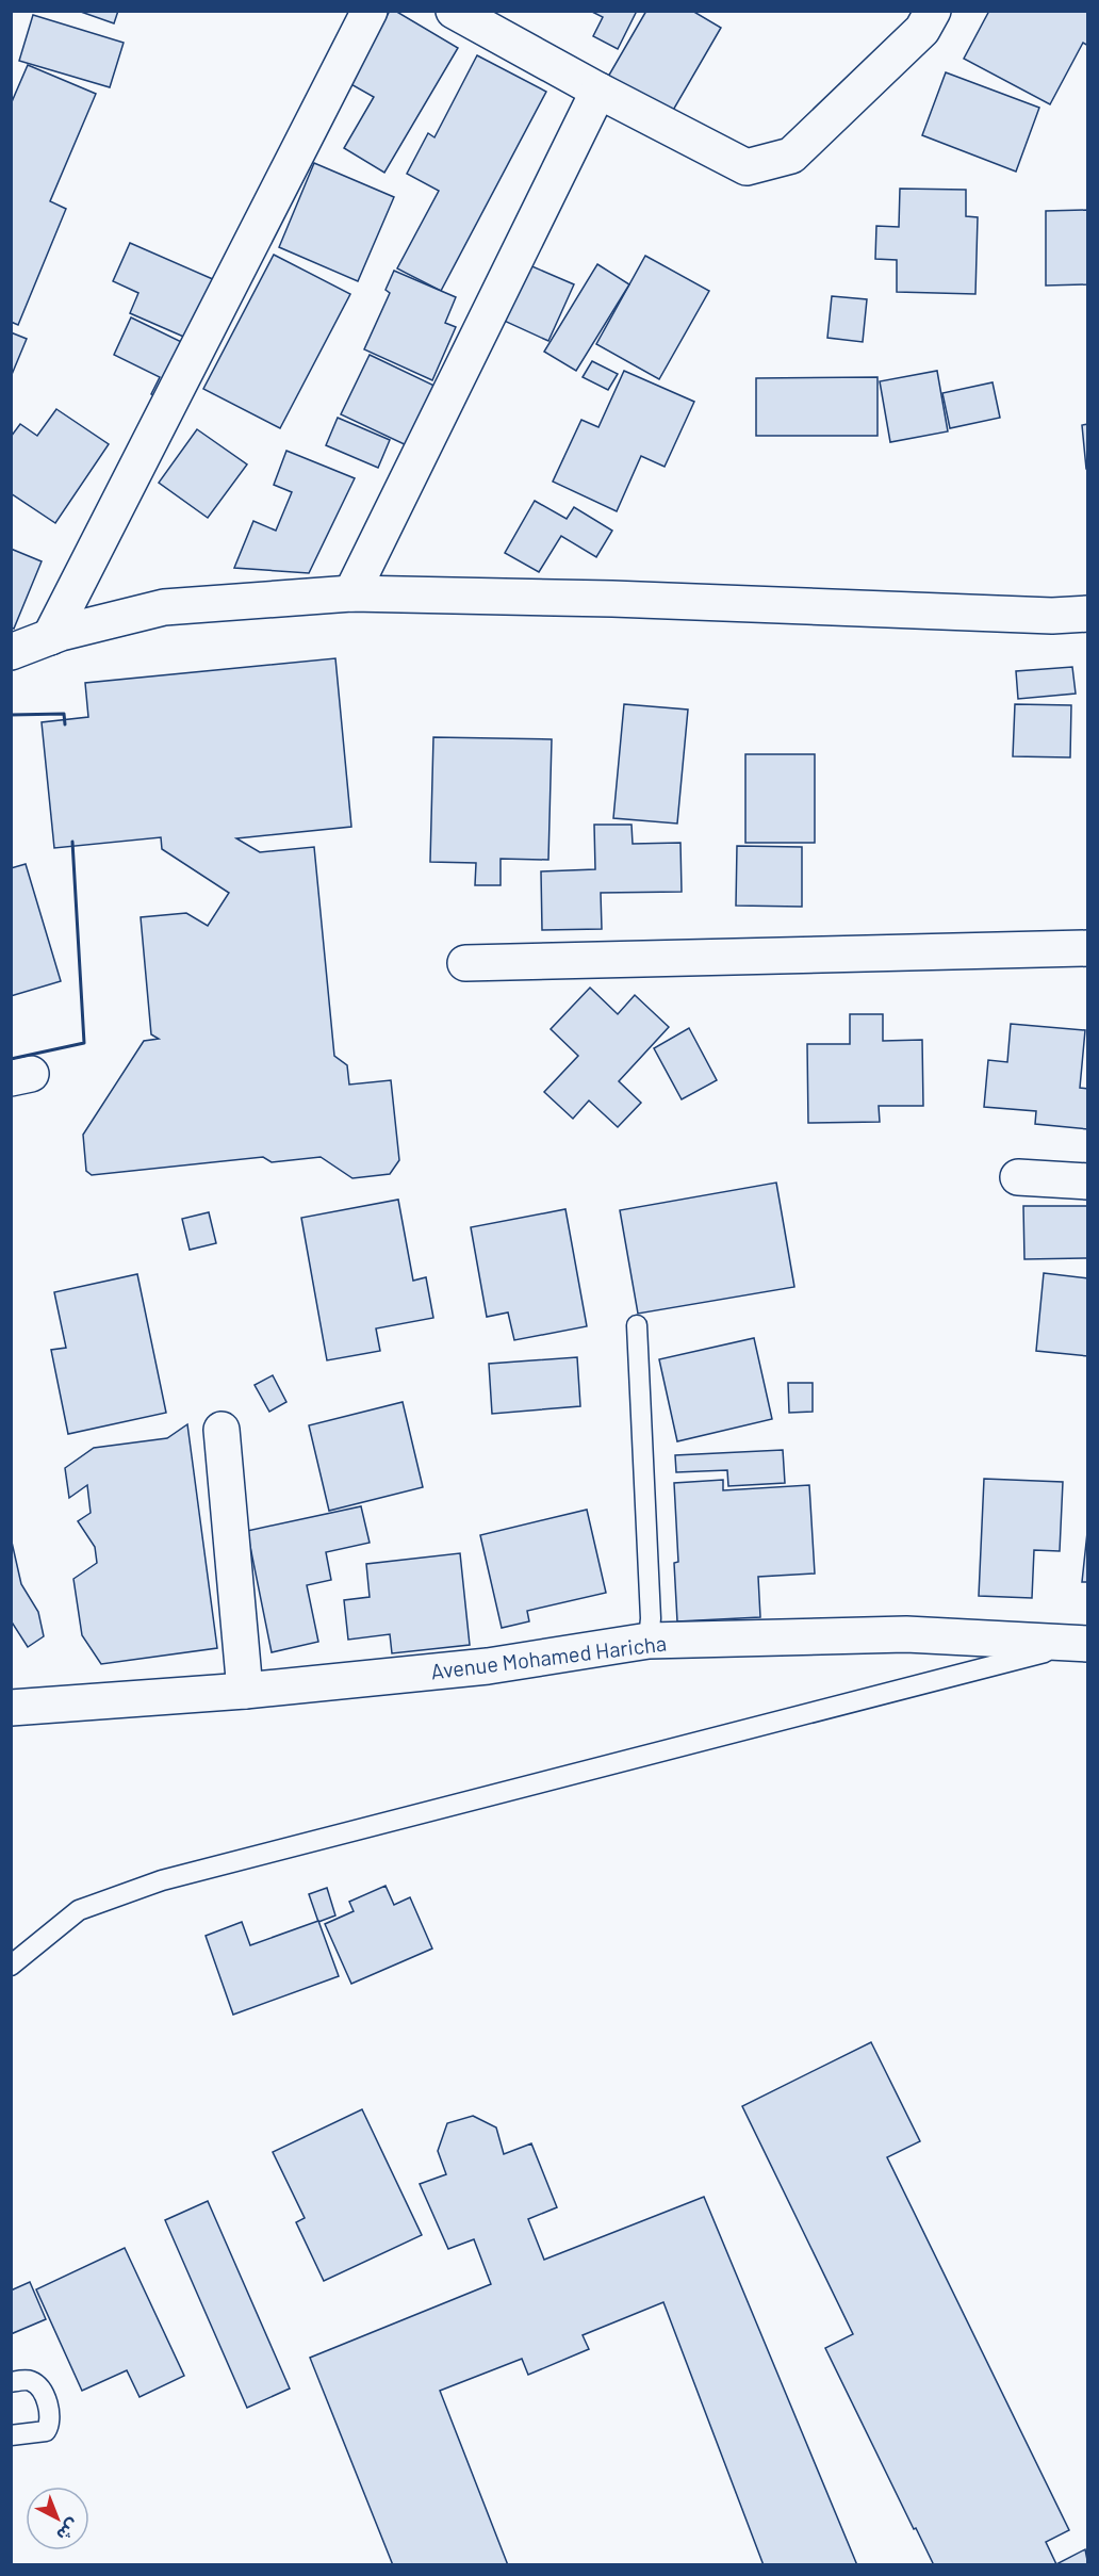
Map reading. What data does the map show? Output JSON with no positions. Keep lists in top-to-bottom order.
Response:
{
  "streets": {
    "street": ["Avenue Mohamed Haricha"]
  },
  "north": "bottom right"
}
